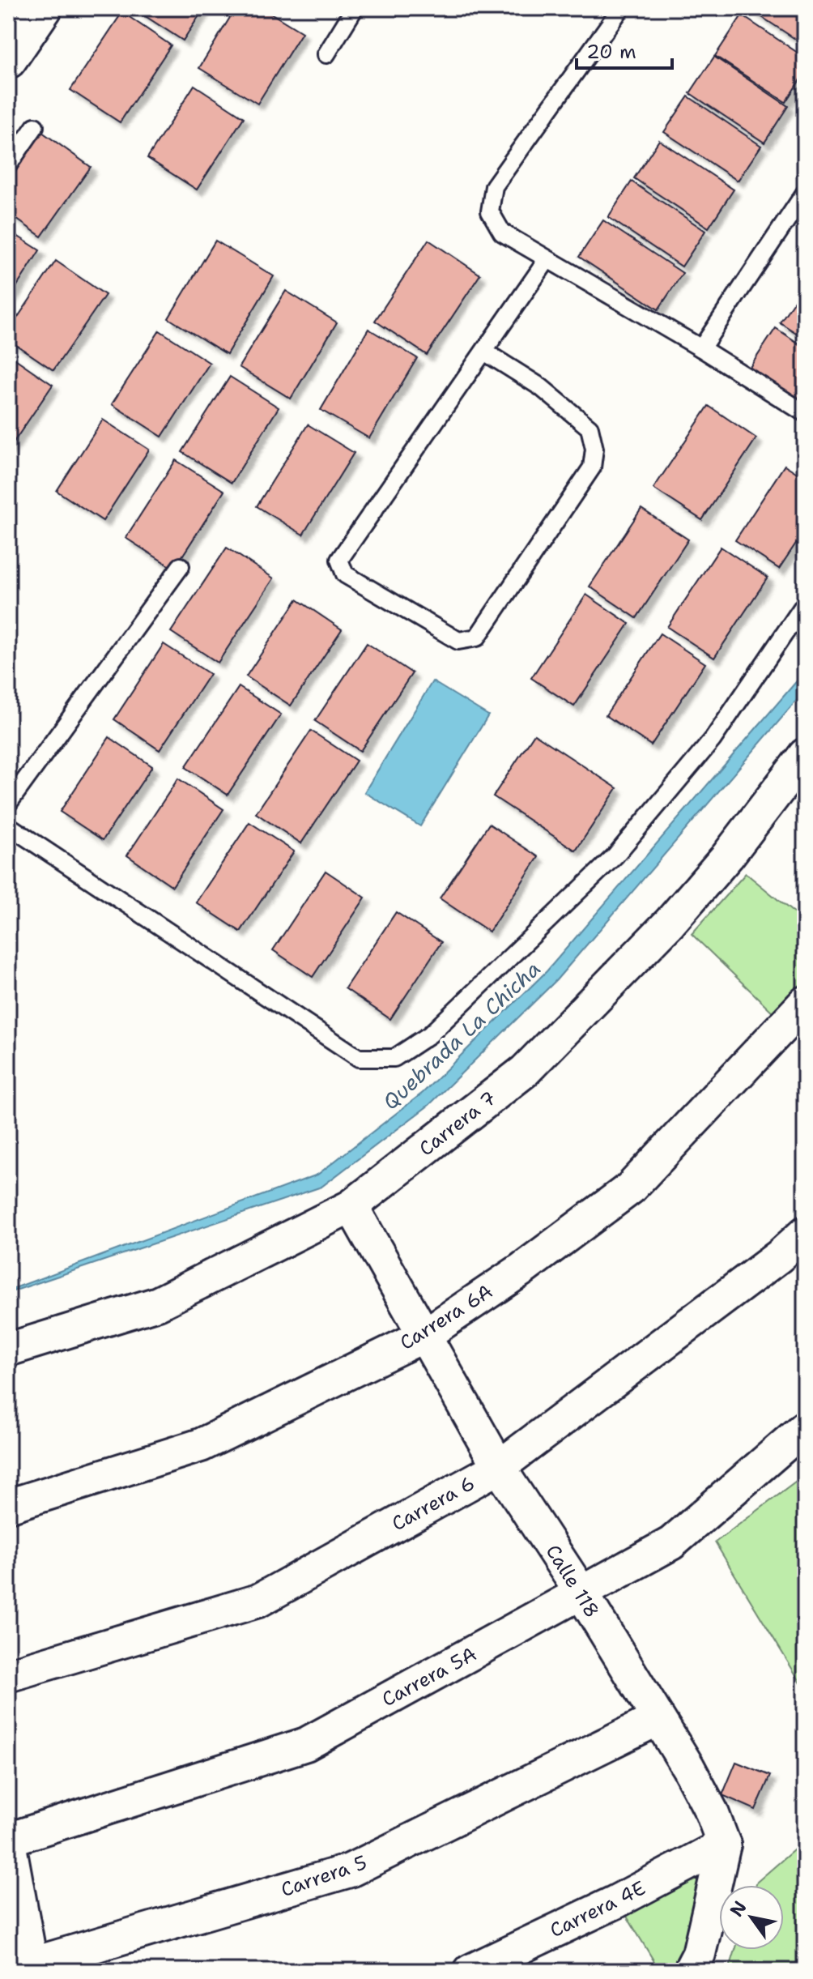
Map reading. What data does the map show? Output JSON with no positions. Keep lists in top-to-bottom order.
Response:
{
  "streets": {
    "street": [
      "Carrera 7",
      "Carrera 6A",
      "Carrera 6",
      "Calle 118",
      "Carrera 5A",
      "Carrera 5",
      "Carrera 4E"
    ]
  },
  "crossings": [
    ["Carrera 7", "Calle 118"],
    ["Carrera 6A", "Calle 118"],
    ["Carrera 6", "Calle 118"],
    ["Calle 118", "Carrera 5A"],
    ["Calle 118", "Carrera 5"],
    ["Calle 118", "Carrera 4E"]
  ],
  "water": ["Quebrada La Chicha"],
  "scale_bar": "20 m",
  "north": "top left"
}
